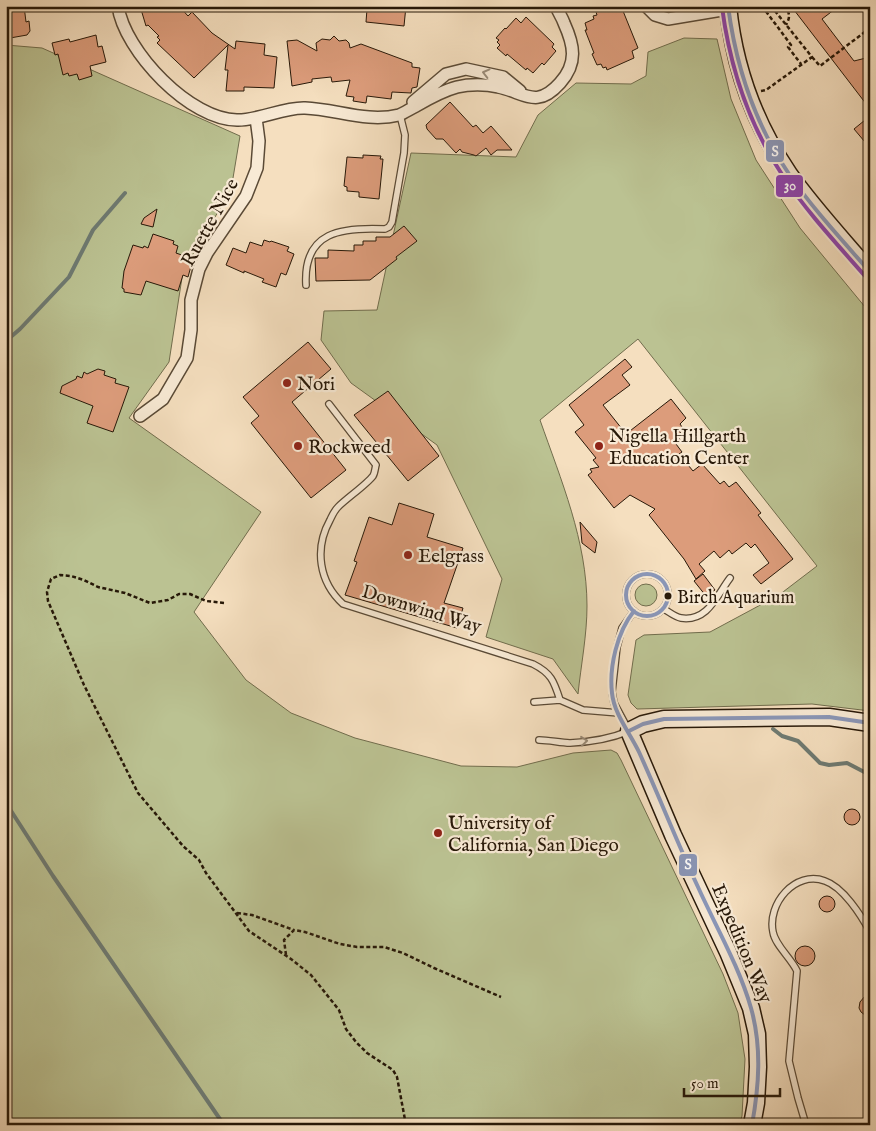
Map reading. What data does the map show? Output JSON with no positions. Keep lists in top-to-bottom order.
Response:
{
  "streets": {
    "street": ["Ruette Nice", "Expedition Way"],
    "lane": ["Downwind Way"]
  },
  "places": [
    "Nori",
    "Rockweed",
    "Nigella Hillgarth Education Center",
    "Eelgrass",
    "Birch Aquarium",
    "University of California, San Diego"
  ],
  "lines": ["transit line S", "transit line 30"],
  "scale_bar": "50 m"
}
